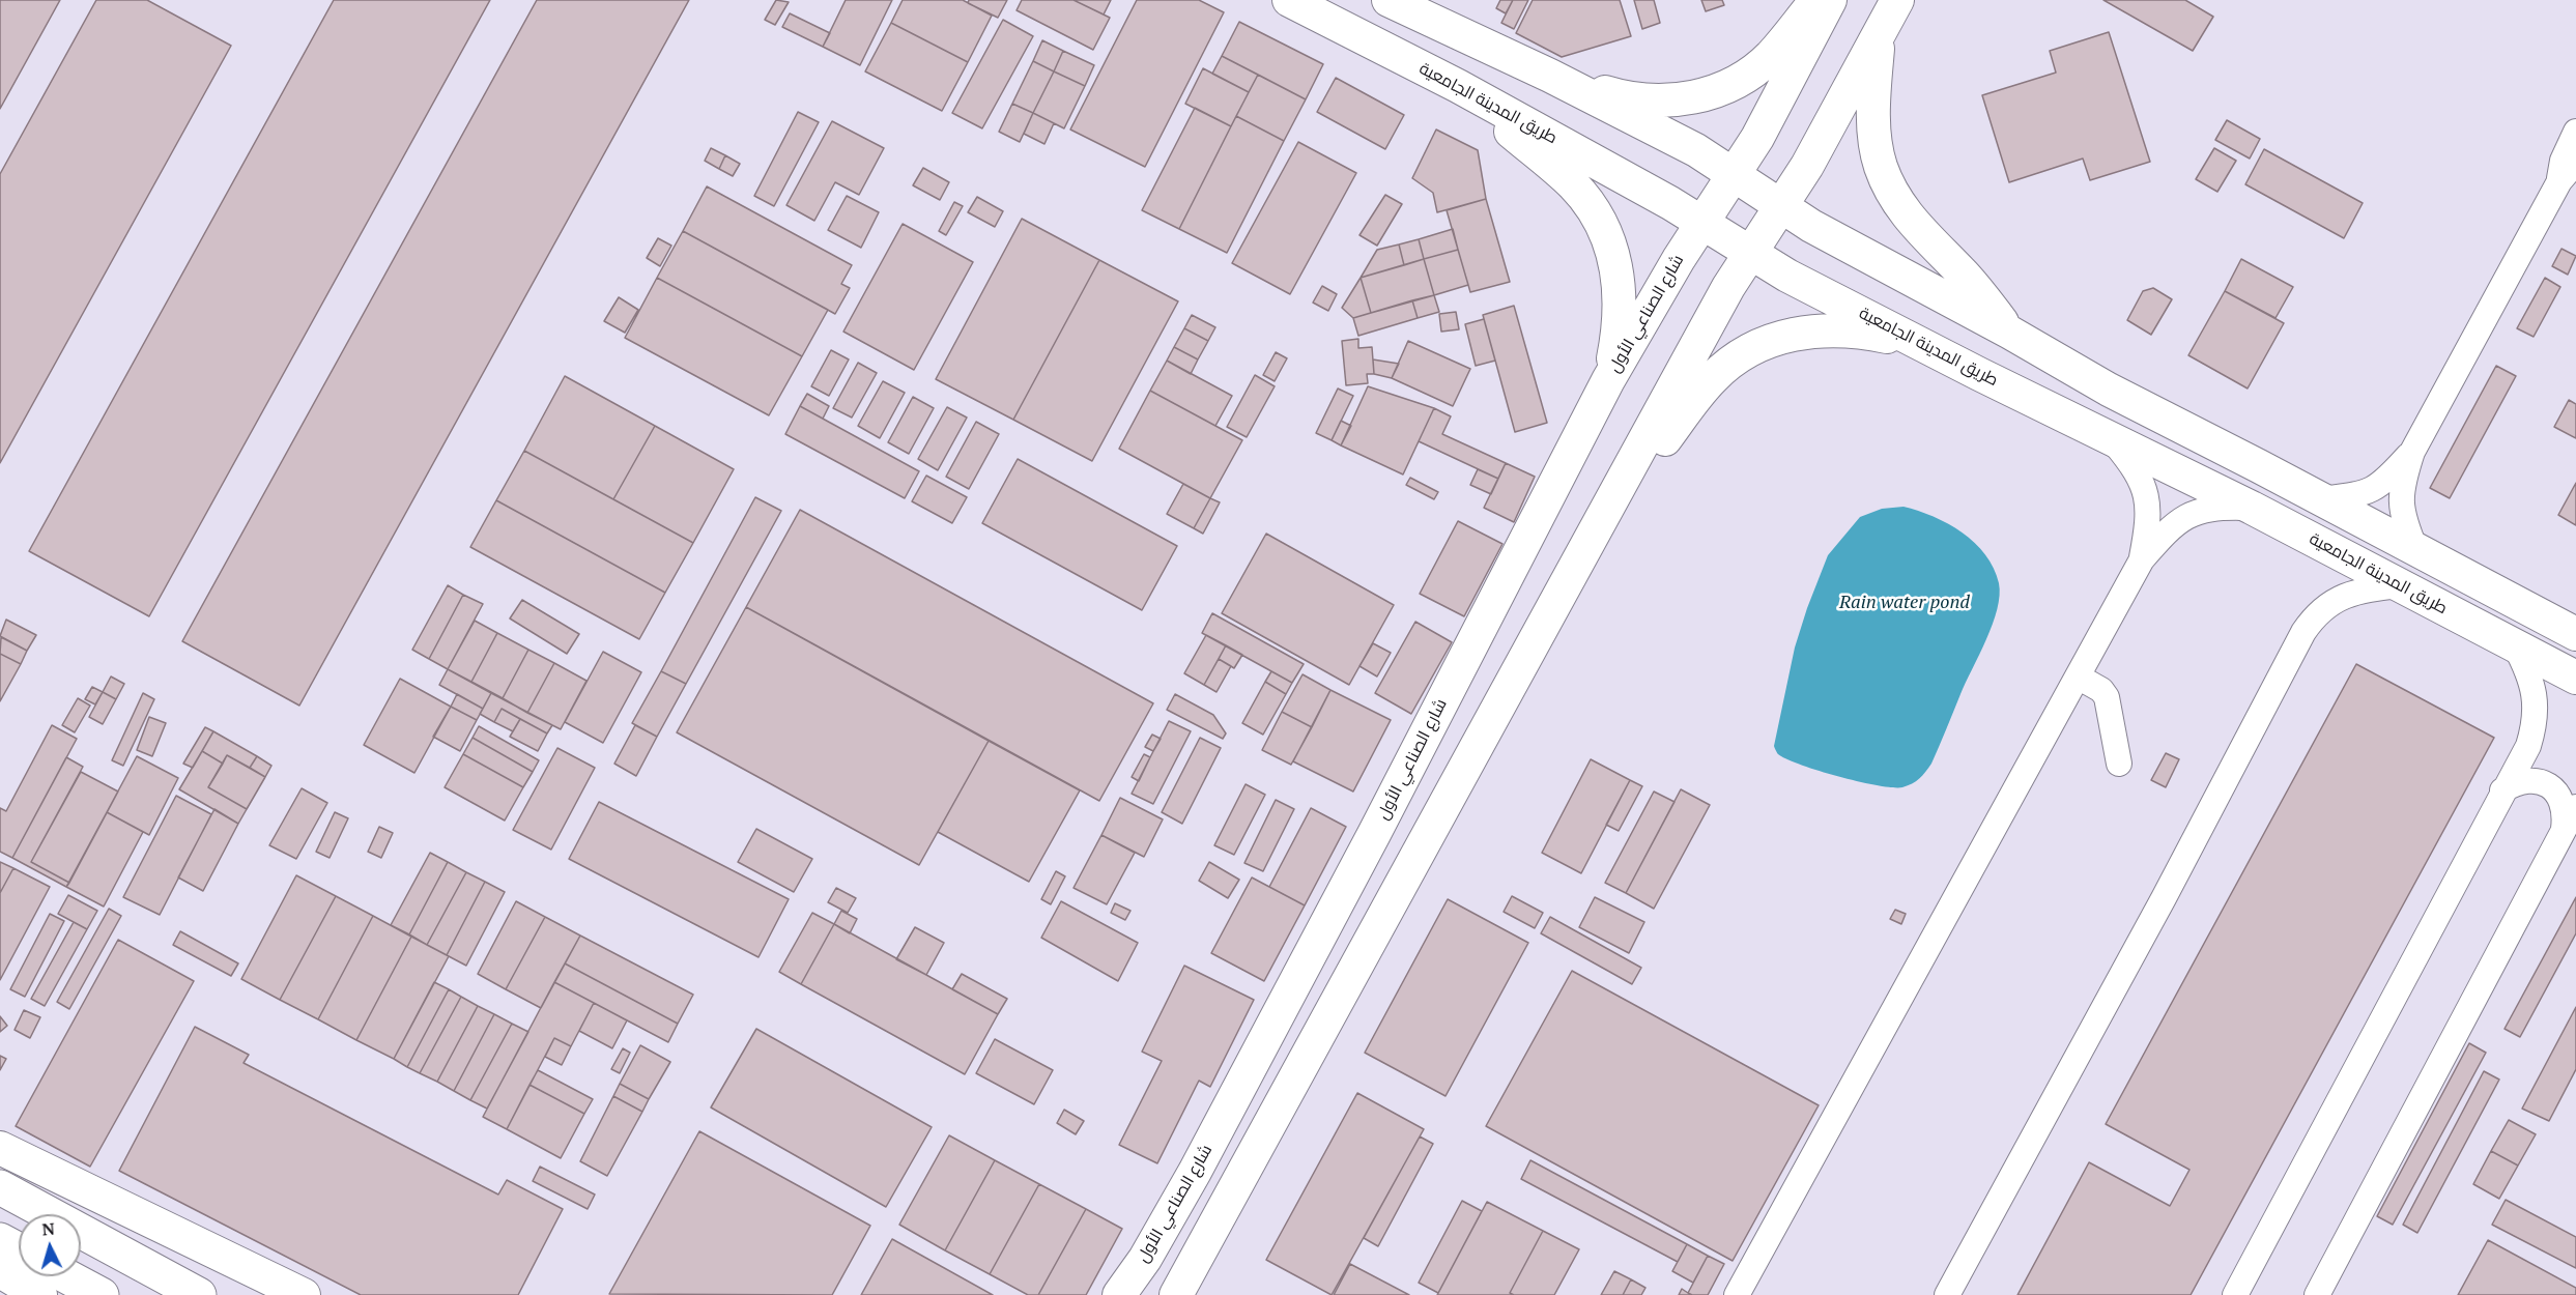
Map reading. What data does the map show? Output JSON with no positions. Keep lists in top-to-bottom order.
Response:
{
  "streets": {
    "main road": ["طريق المدينة الجامعية", "شارع الصناعي الأول"]
  },
  "crossings": [
    ["طريق المدينة الجامعية", "شارع الصناعي الأول"]
  ],
  "water": ["Rain water pond"],
  "north": "top"
}
